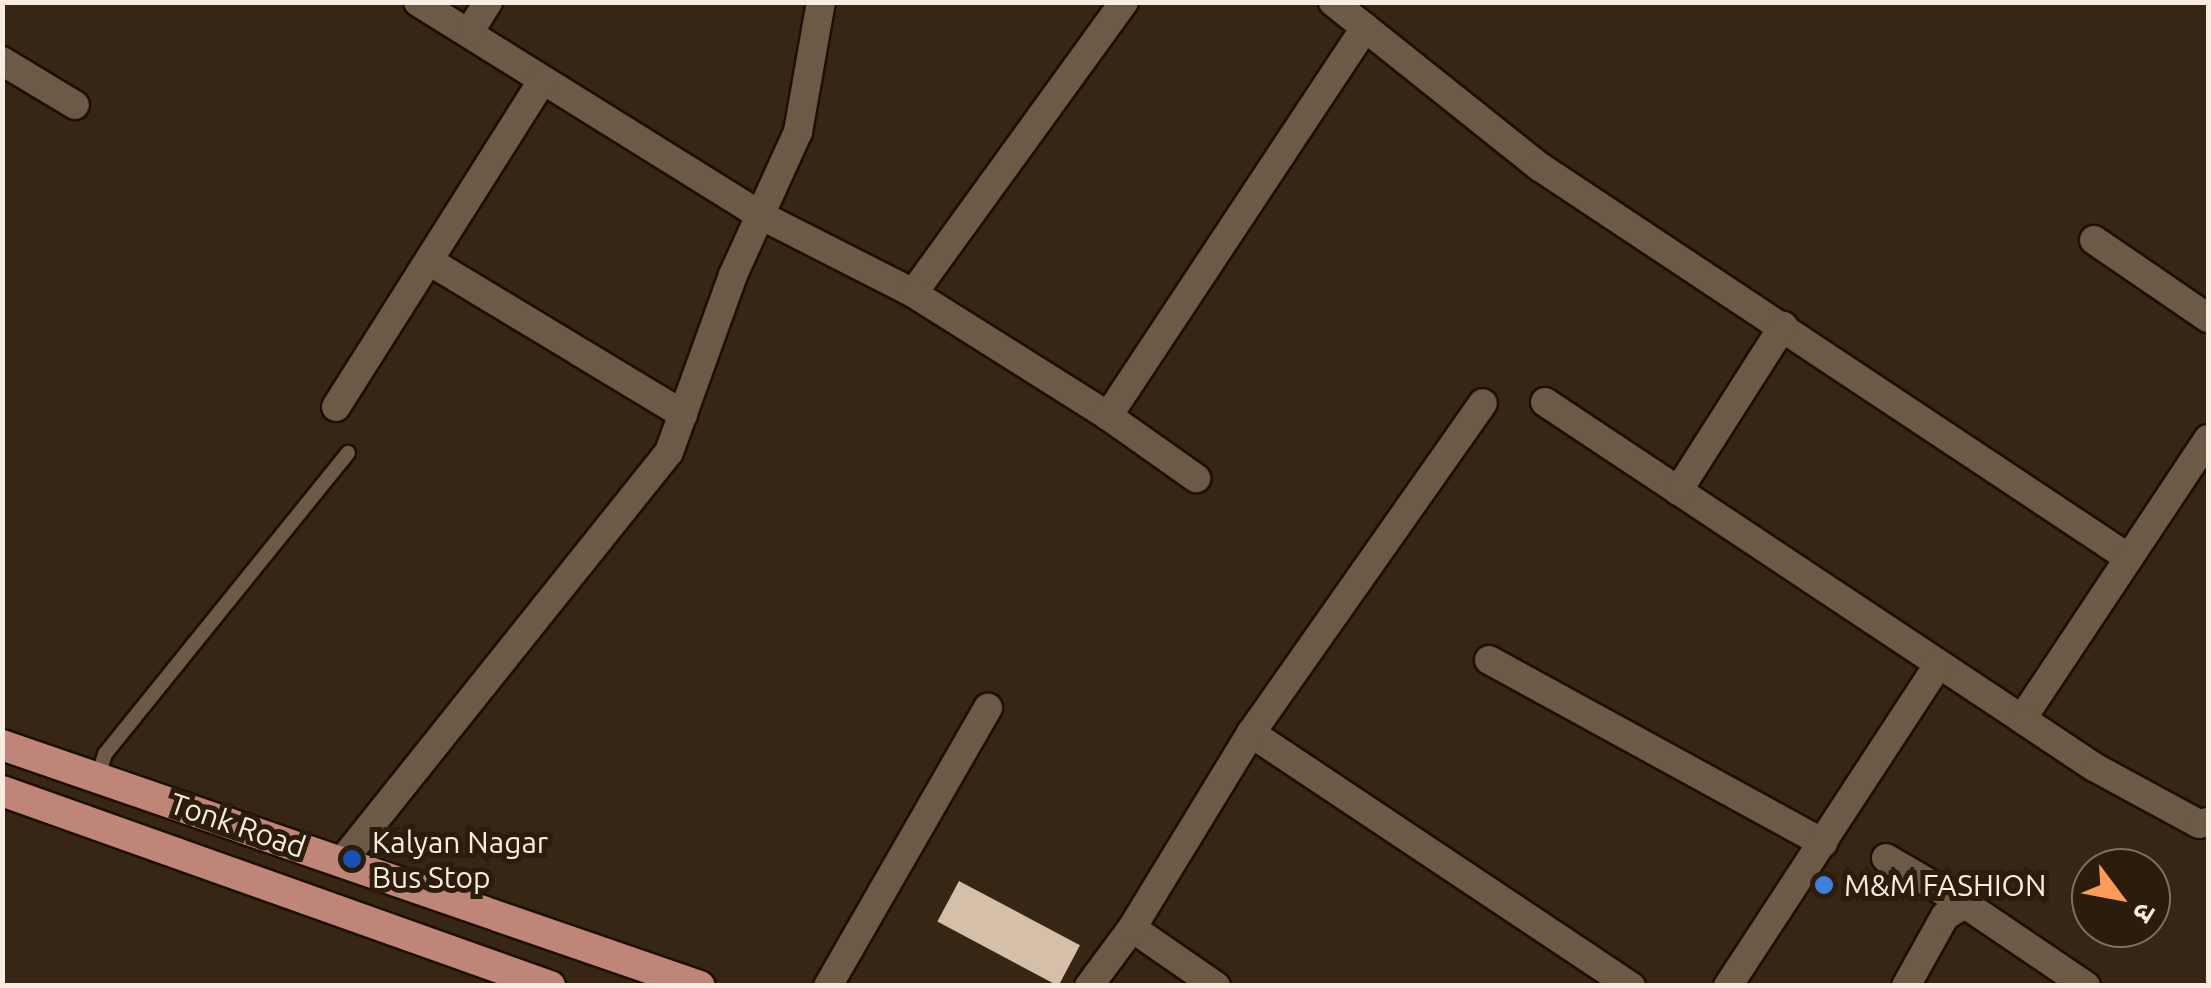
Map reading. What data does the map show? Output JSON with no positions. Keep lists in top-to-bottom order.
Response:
{
  "streets": {
    "main road": ["Tonk Road"]
  },
  "places": ["Kalyan Nagar Bus Stop", "M&M FASHION"],
  "north": "bottom right"
}
